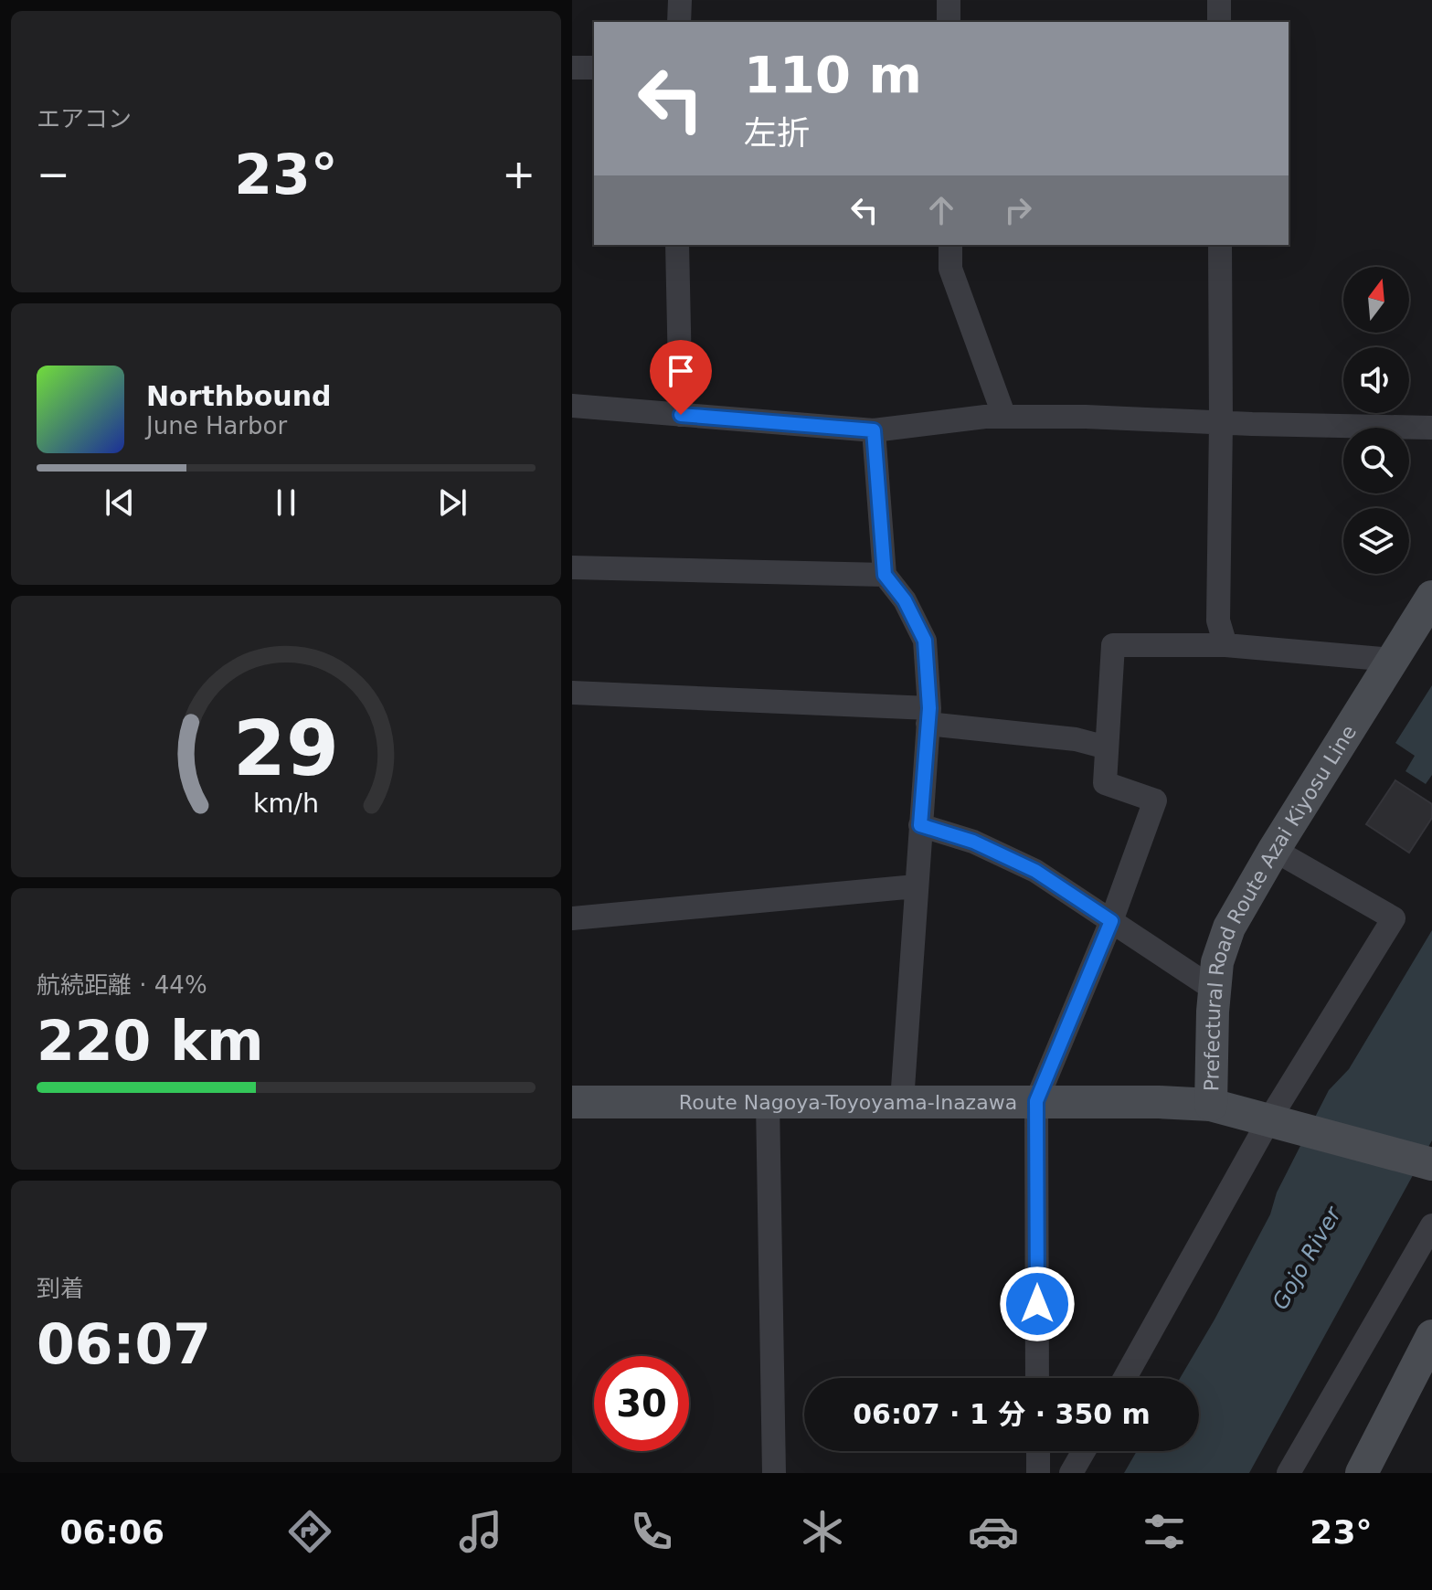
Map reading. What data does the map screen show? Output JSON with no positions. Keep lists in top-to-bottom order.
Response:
{
  "streets": {
    "main road": ["Prefectural Road Route Azai Kiyosu Line", "Route Nagoya-Toyoyama-Inazawa"]
  },
  "crossings": [
    ["Prefectural Road Route Azai Kiyosu Line", "Route Nagoya-Toyoyama-Inazawa"]
  ],
  "water": ["Gojo River"],
  "north": "top",
  "page": {
    "tile": [
      "エアコン",
      ["航続距離 · 44%", "220 km"],
      ["到着", "06:07"]
    ],
    "turn": ["110 m", "左折"],
    "heat": ["−", "23°", "+"],
    "song": ["Northbound", "June Harbor"],
    "limit": "30",
    "trip": "06:07 · 1 分 · 350 m",
    "tabs": ["06:06", "23°"],
    "gauge": ["29", "km/h"]
  }
}
